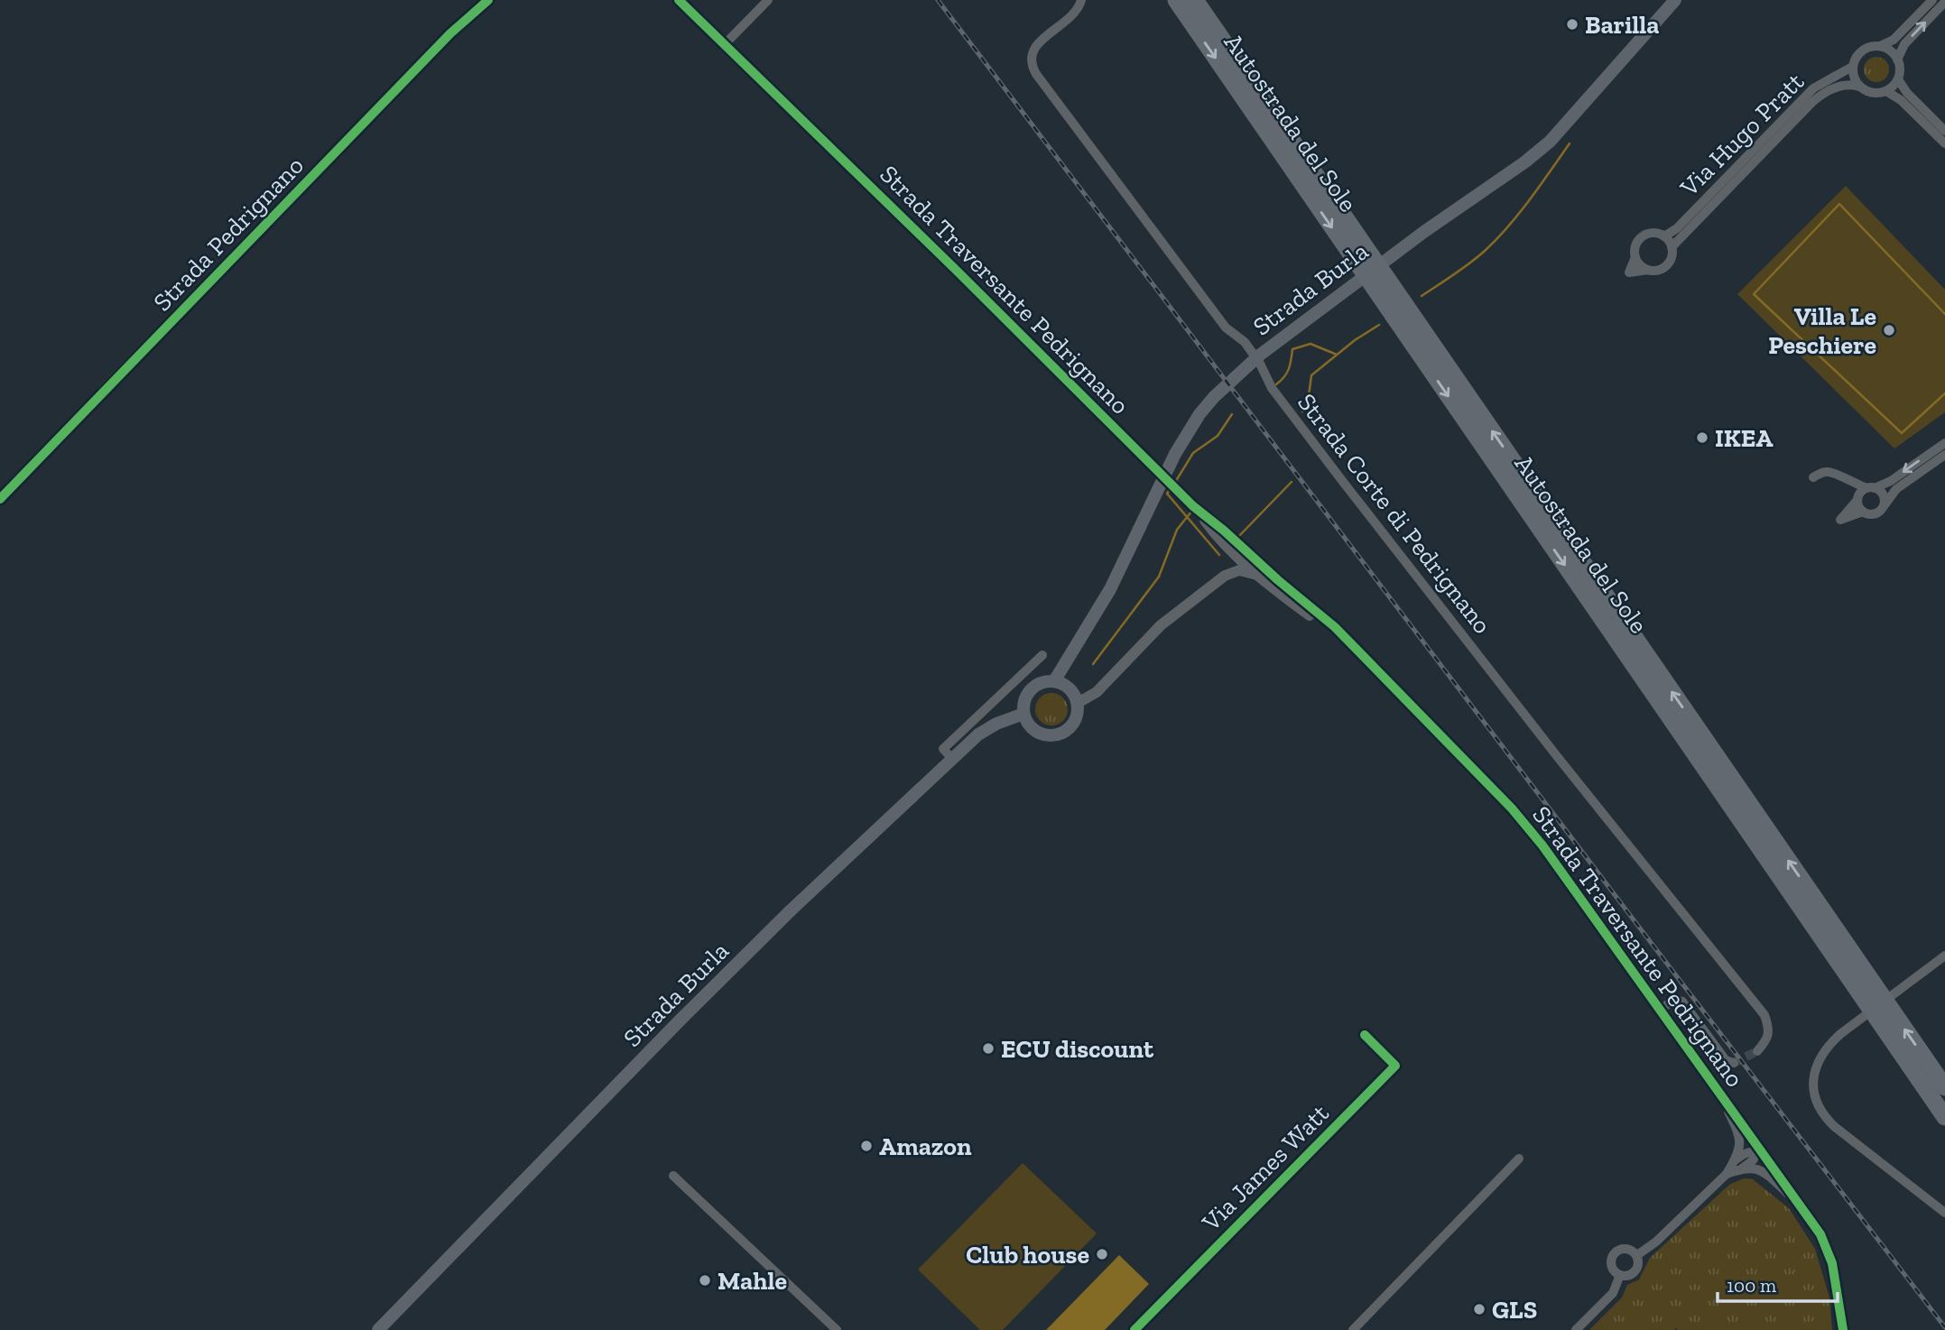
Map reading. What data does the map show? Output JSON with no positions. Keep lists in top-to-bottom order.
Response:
{
  "streets": {
    "highway": ["Autostrada del Sole"],
    "main road": ["Strada Burla"],
    "street": [
      "Via Hugo Pratt",
      "Strada Pedrignano",
      "Strada Traversante Pedrignano",
      "Strada Corte di Pedrignano",
      "Via James Watt"
    ]
  },
  "places": [
    "Barilla",
    "Villa Le Peschiere",
    "IKEA",
    "ECU discount",
    "Amazon",
    "Club house",
    "Mahle",
    "GLS"
  ],
  "scale_bar": "100 m"
}
